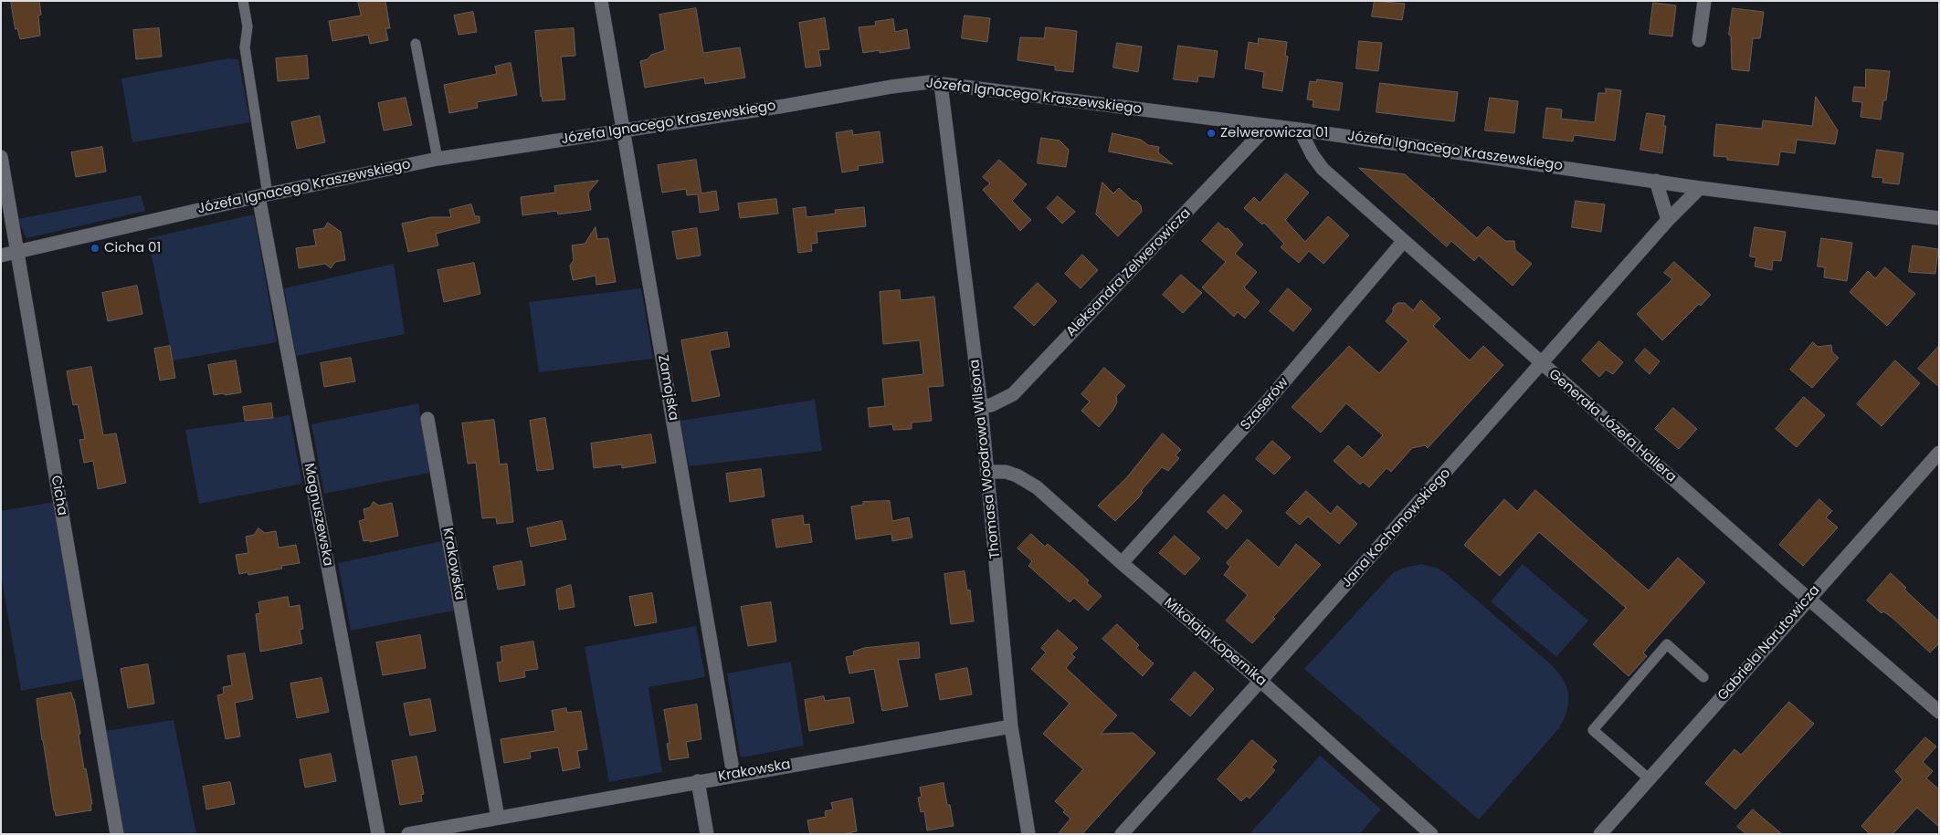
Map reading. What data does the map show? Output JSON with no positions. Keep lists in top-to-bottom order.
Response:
{
  "streets": {
    "street": [
      "Józefa Ignacego Kraszewskiego",
      "Aleksandra Zelwerowicza",
      "Zamojska",
      "Szaserów",
      "Generała Józefa Hallera",
      "Thomasa Woodrowa Wilsona",
      "Cicha",
      "Magnuszewska",
      "Jana Kochanowskiego",
      "Krakowska",
      "Mikołaja Kopernika",
      "Gabriela Narutowicza"
    ]
  },
  "crossings": [
    ["Józefa Ignacego Kraszewskiego", "Aleksandra Zelwerowicza"],
    ["Józefa Ignacego Kraszewskiego", "Zamojska"],
    ["Józefa Ignacego Kraszewskiego", "Generała Józefa Hallera"],
    ["Józefa Ignacego Kraszewskiego", "Thomasa Woodrowa Wilsona"],
    ["Józefa Ignacego Kraszewskiego", "Cicha"],
    ["Józefa Ignacego Kraszewskiego", "Magnuszewska"],
    ["Józefa Ignacego Kraszewskiego", "Jana Kochanowskiego"],
    ["Aleksandra Zelwerowicza", "Thomasa Woodrowa Wilsona"],
    ["Zamojska", "Krakowska"],
    ["Szaserów", "Generała Józefa Hallera"],
    ["Szaserów", "Mikołaja Kopernika"],
    ["Generała Józefa Hallera", "Jana Kochanowskiego"],
    ["Generała Józefa Hallera", "Gabriela Narutowicza"],
    ["Thomasa Woodrowa Wilsona", "Krakowska"],
    ["Thomasa Woodrowa Wilsona", "Mikołaja Kopernika"],
    ["Jana Kochanowskiego", "Mikołaja Kopernika"]
  ],
  "places": ["Zelwerowicza 01", "Cicha 01"]
}
